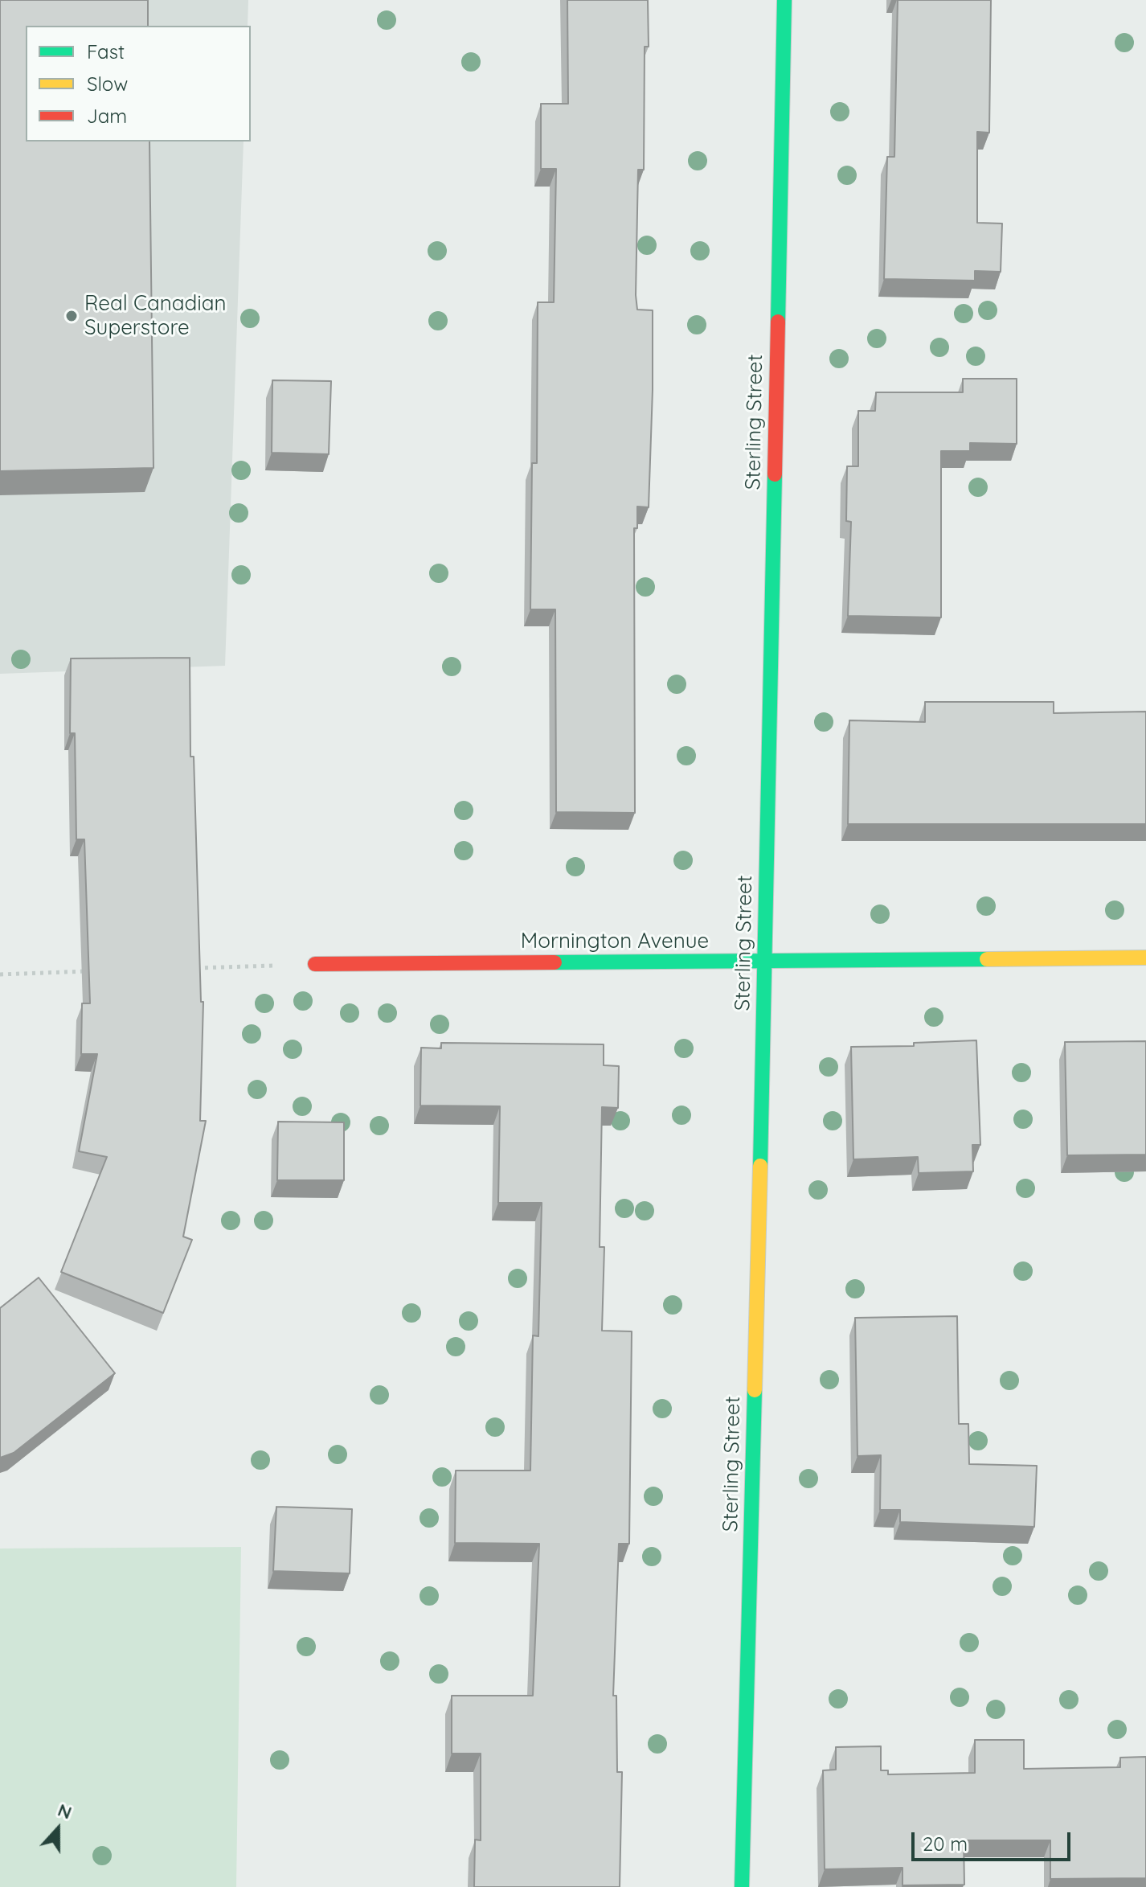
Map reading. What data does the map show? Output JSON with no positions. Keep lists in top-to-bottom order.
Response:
{
  "streets": {
    "street": ["Sterling Street", "Mornington Avenue"]
  },
  "crossings": [
    ["Sterling Street", "Mornington Avenue"]
  ],
  "places": ["Real Canadian Superstore"],
  "legend": ["Fast", "Slow", "Jam"],
  "scale_bar": "20 m",
  "north": "top"
}
